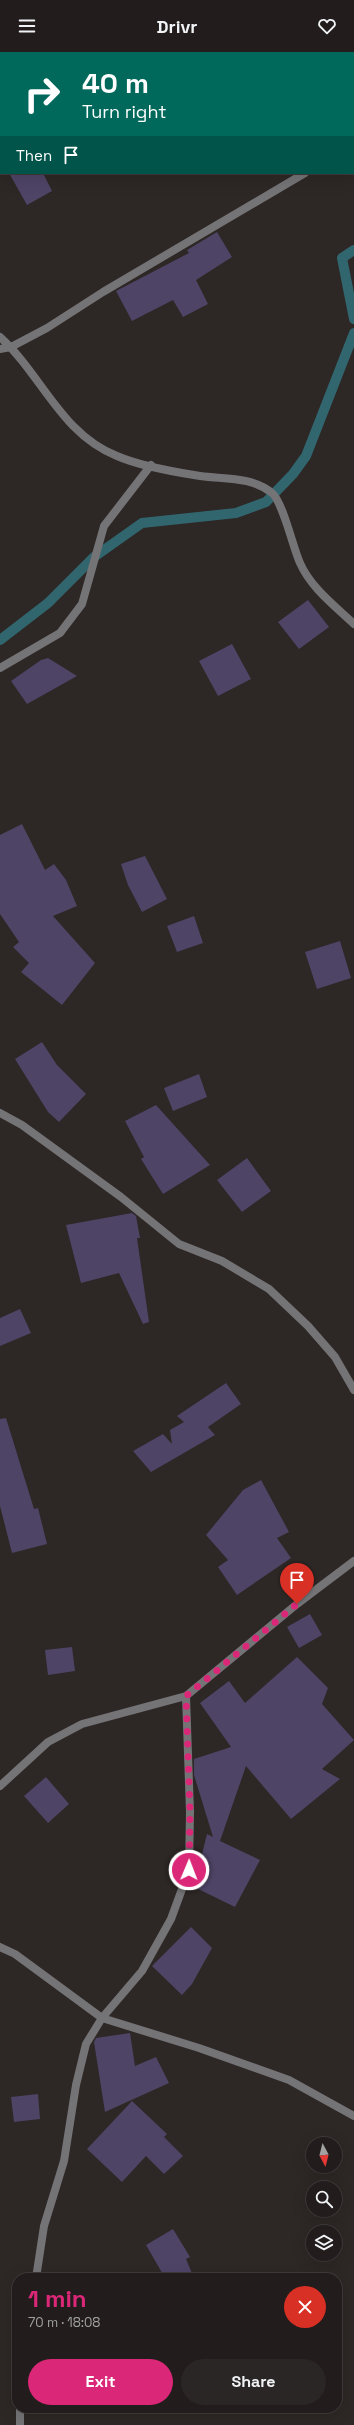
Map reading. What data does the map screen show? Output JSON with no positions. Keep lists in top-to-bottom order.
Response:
{
  "north": "bottom",
  "page": {
    "header": "Drivr",
    "turn": ["40 m", "Turn right"],
    "then": "Then",
    "heading": ["1 min", "70 m · 18:08"],
    "buttons": ["Exit", "Share"]
  }
}
